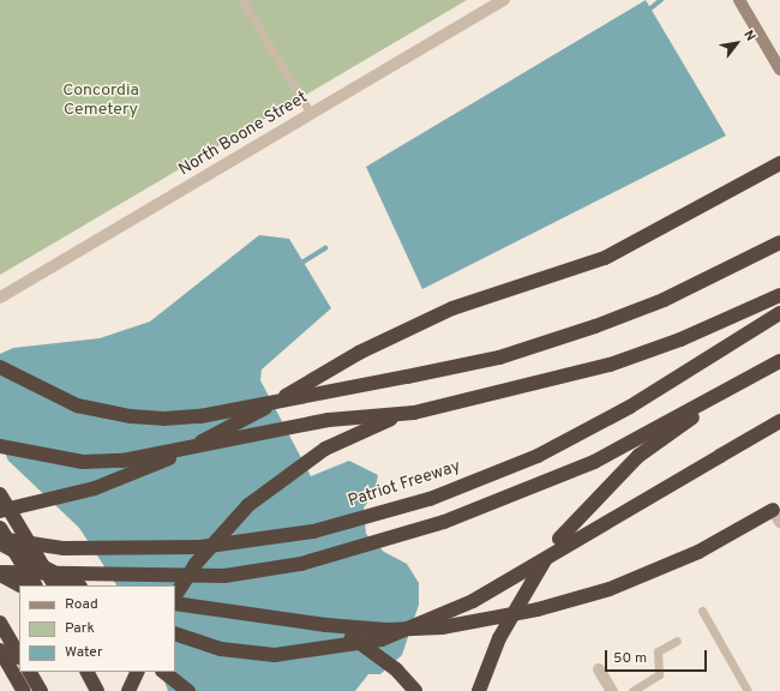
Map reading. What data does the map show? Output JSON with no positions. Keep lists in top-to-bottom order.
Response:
{
  "streets": {
    "highway": ["Patriot Freeway"],
    "street": ["North Boone Street"]
  },
  "parks": ["Concordia Cemetery"],
  "legend": ["Road", "Park", "Water"],
  "scale_bar": "50 m",
  "north": "top right"
}
